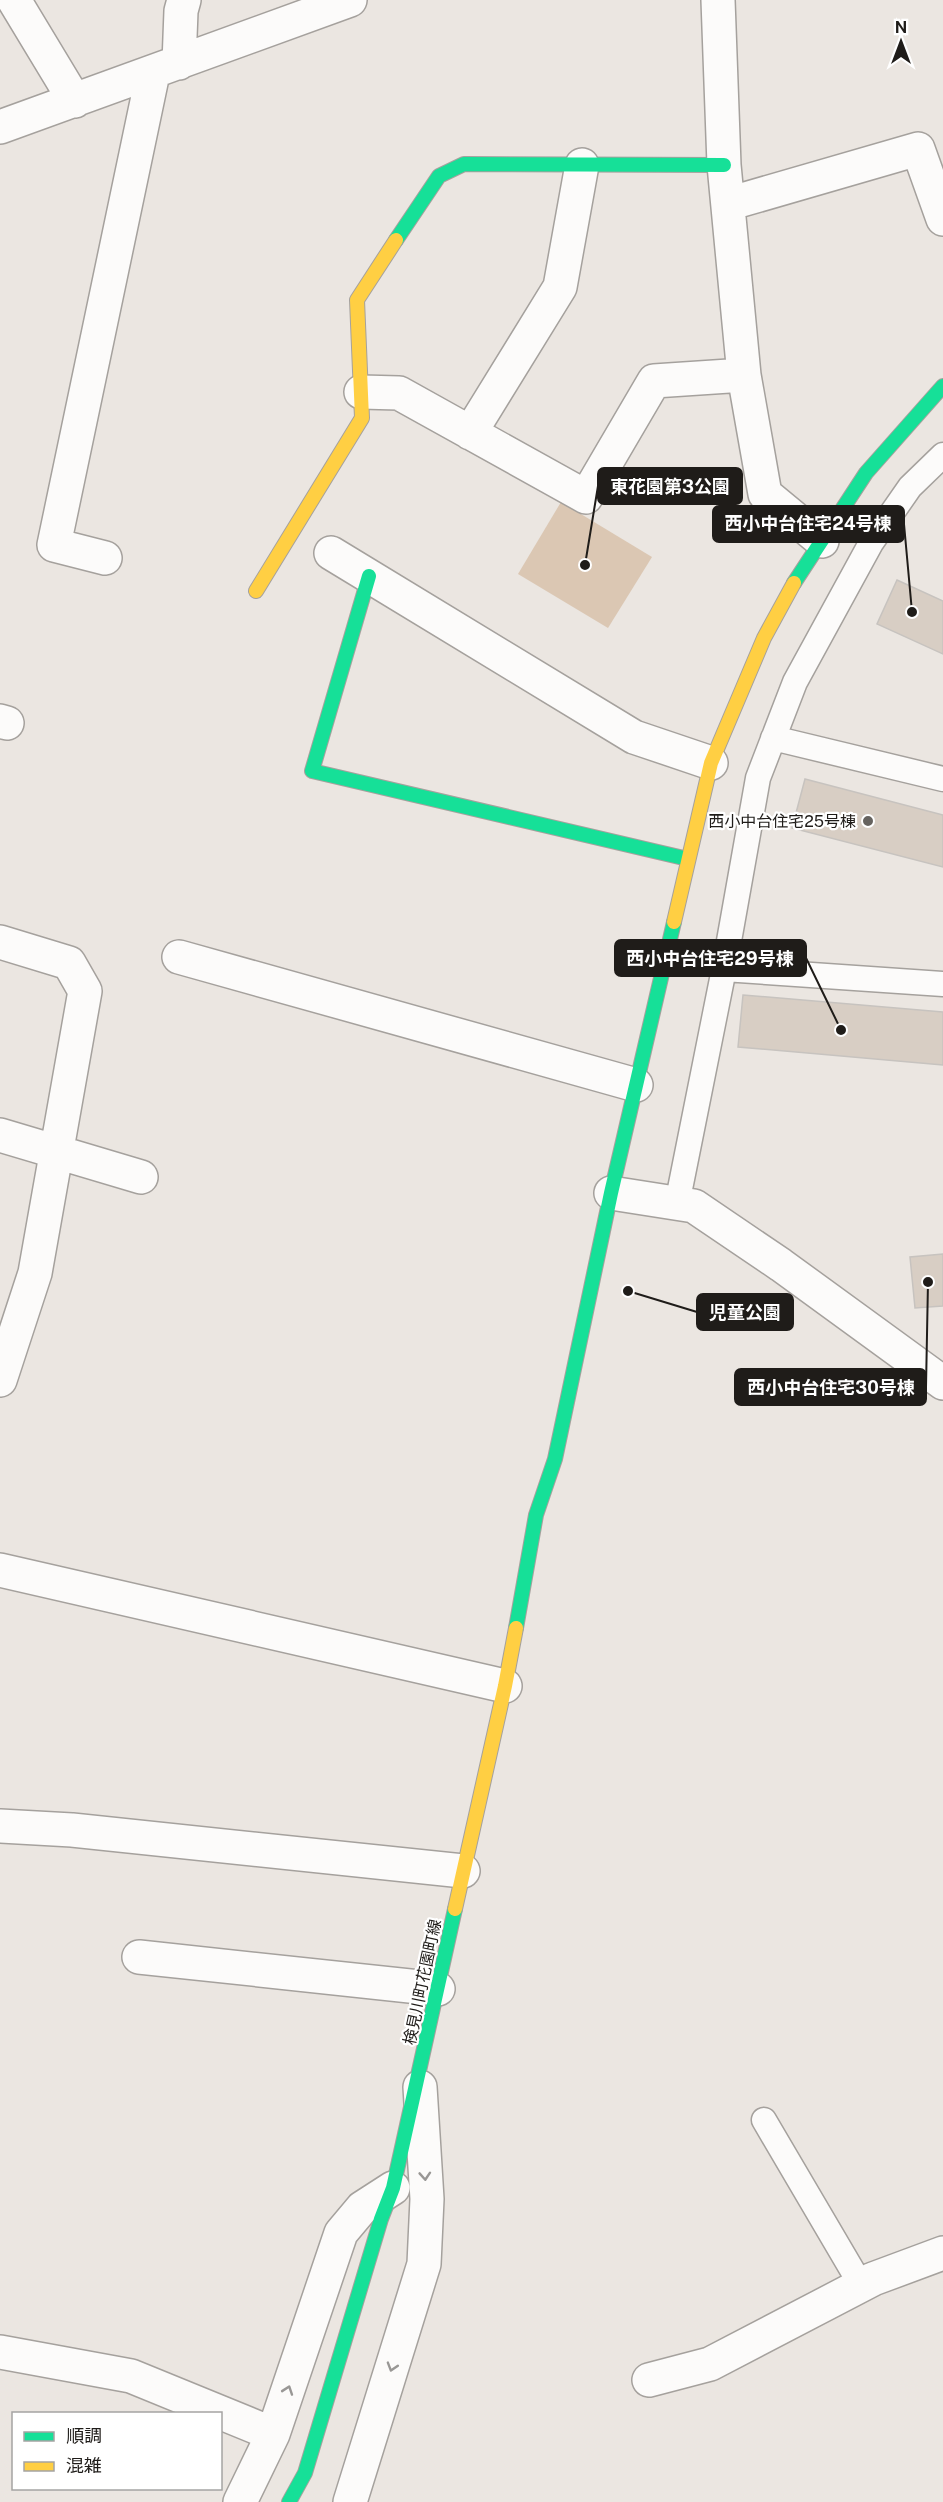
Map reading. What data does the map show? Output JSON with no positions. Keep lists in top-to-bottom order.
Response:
{
  "streets": {
    "street": ["検見川町花園町線"]
  },
  "places": [
    "東花園第3公園",
    "西小中台住宅24号棟",
    "西小中台住宅25号棟",
    "西小中台住宅29号棟",
    "西小中台住宅30号棟",
    "児童公園"
  ],
  "legend": ["順調", "混雑"],
  "north": "top"
}
